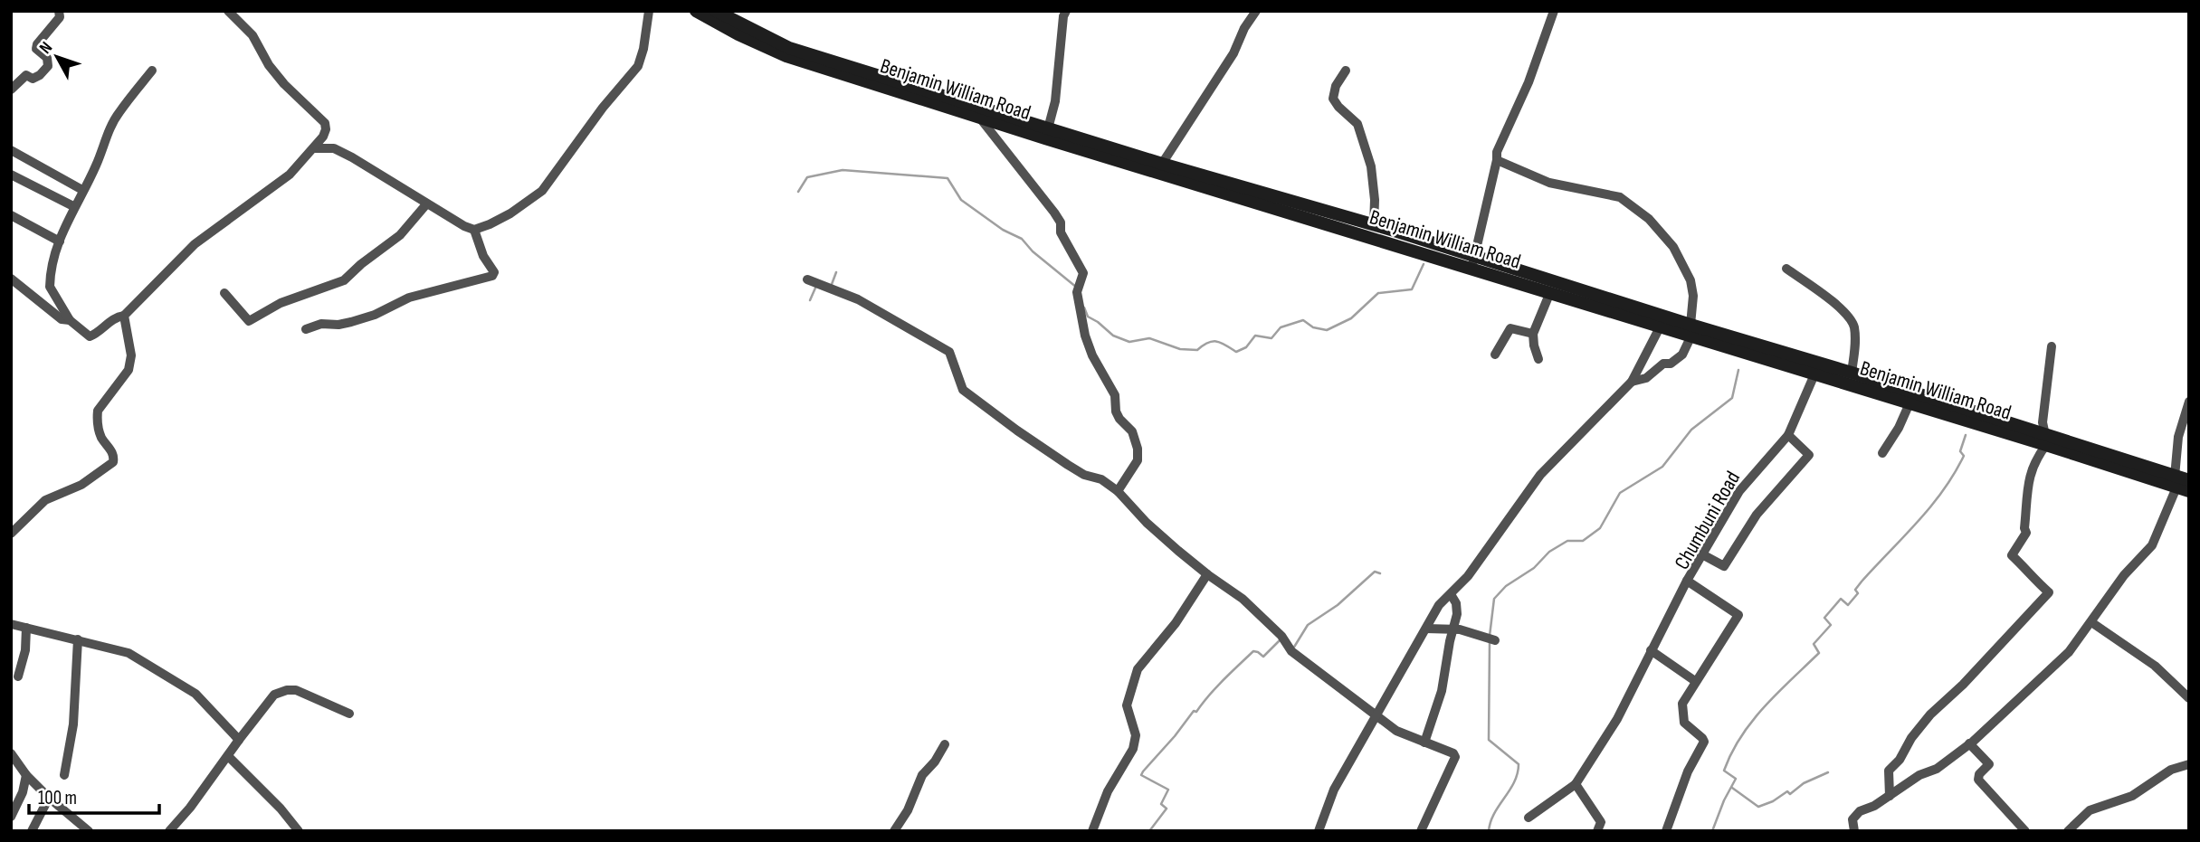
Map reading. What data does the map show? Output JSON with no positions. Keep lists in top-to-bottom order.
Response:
{
  "streets": {
    "main road": ["Benjamin William Road"],
    "street": ["Chumbuni Road"]
  },
  "crossings": [
    ["Benjamin William Road", "Chumbuni Road"]
  ],
  "scale_bar": "100 m",
  "north": "top left"
}
